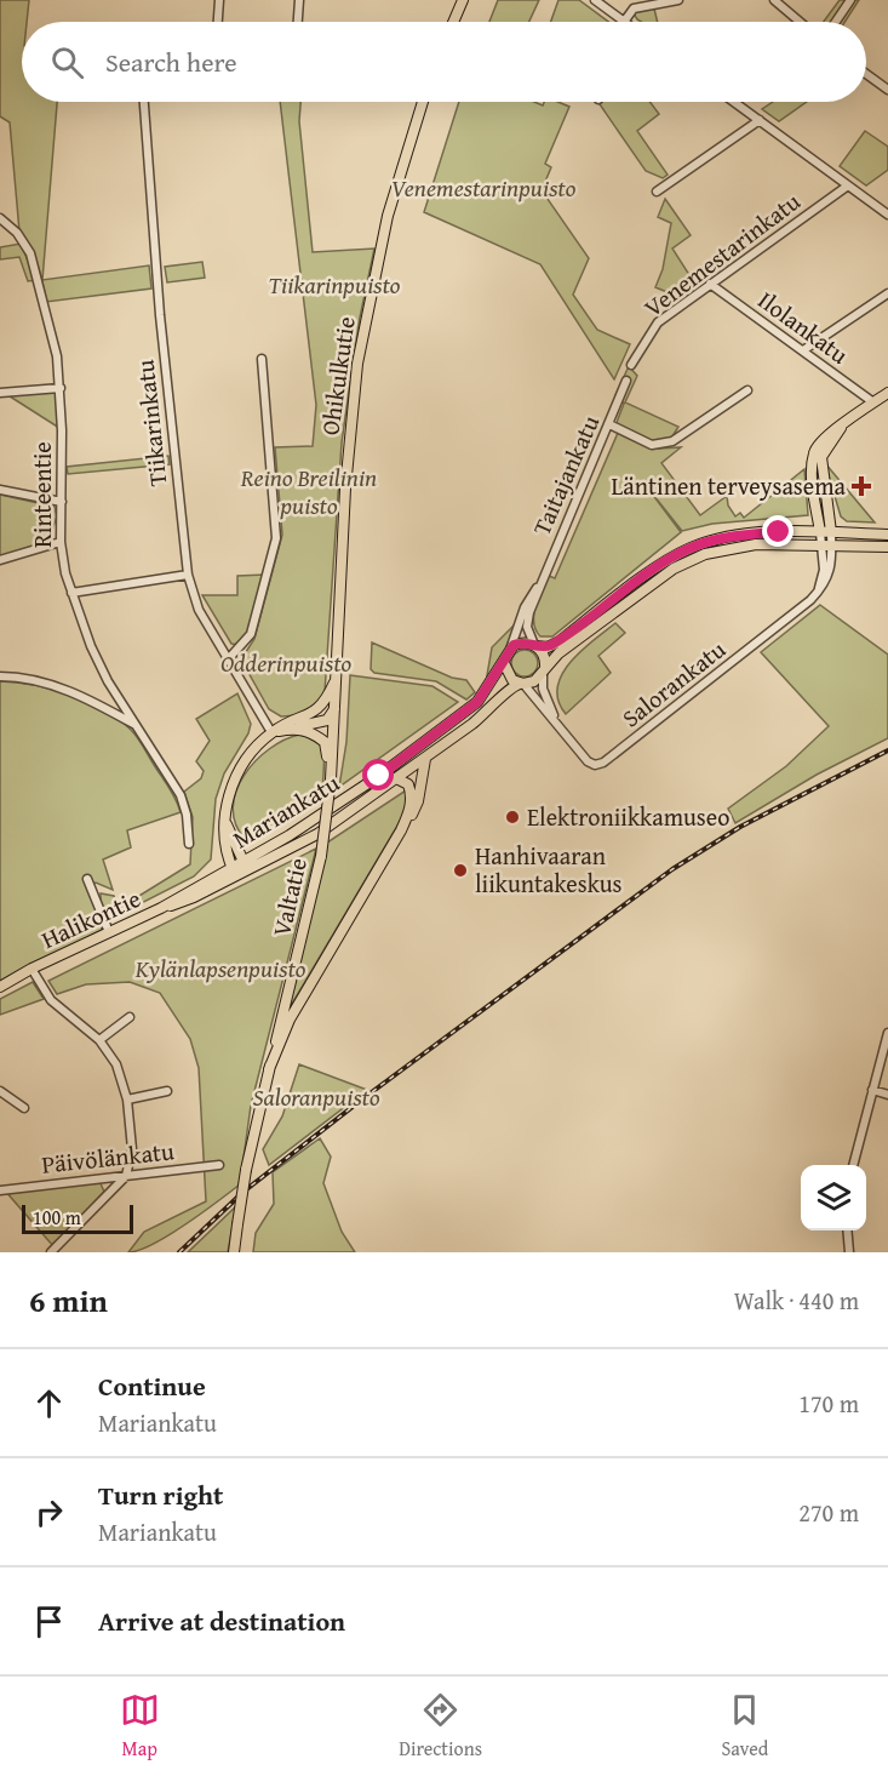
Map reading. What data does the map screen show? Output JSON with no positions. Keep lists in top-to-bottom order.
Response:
{
  "streets": {
    "main road": [
      "Ohikulkutie",
      "Mariankatu",
      "Valtatie",
      "Halikontie"
    ],
    "street": [
      "Venemestarinkatu",
      "Ilolankatu",
      "Tiikarinkatu",
      "Taitajankatu",
      "Rinteentie",
      "Salorankatu",
      "Päivölänkatu"
    ]
  },
  "crossings": [
    ["Venemestarinkatu", "Ilolankatu"],
    ["Ohikulkutie", "Valtatie"],
    ["Taitajankatu", "Salorankatu"],
    ["Taitajankatu", "Mariankatu"],
    ["Salorankatu", "Mariankatu"],
    ["Mariankatu", "Halikontie"]
  ],
  "parks": [
    "Venemestarinpuisto",
    "Tiikarinpuisto",
    "Reino Breilinin puisto",
    "Odderinpuisto",
    "Kylänlapsenpuisto",
    "Saloranpuisto"
  ],
  "places": {
    "health": ["Läntinen terveysasema"],
    "other": ["Elektroniikkamuseo", "Hanhivaaran liikuntakeskus"]
  },
  "scale_bar": "100 m",
  "page": {
    "search": "Search here",
    "scale": "100 m",
    "heading": ["6 min", "Walk · 440 m"],
    "list": [
      ["Continue", "Mariankatu", "170 m"],
      ["Turn right", "Mariankatu", "270 m"],
      "Arrive at destination"
    ],
    "nav": ["Map", "Directions", "Saved"]
  }
}
